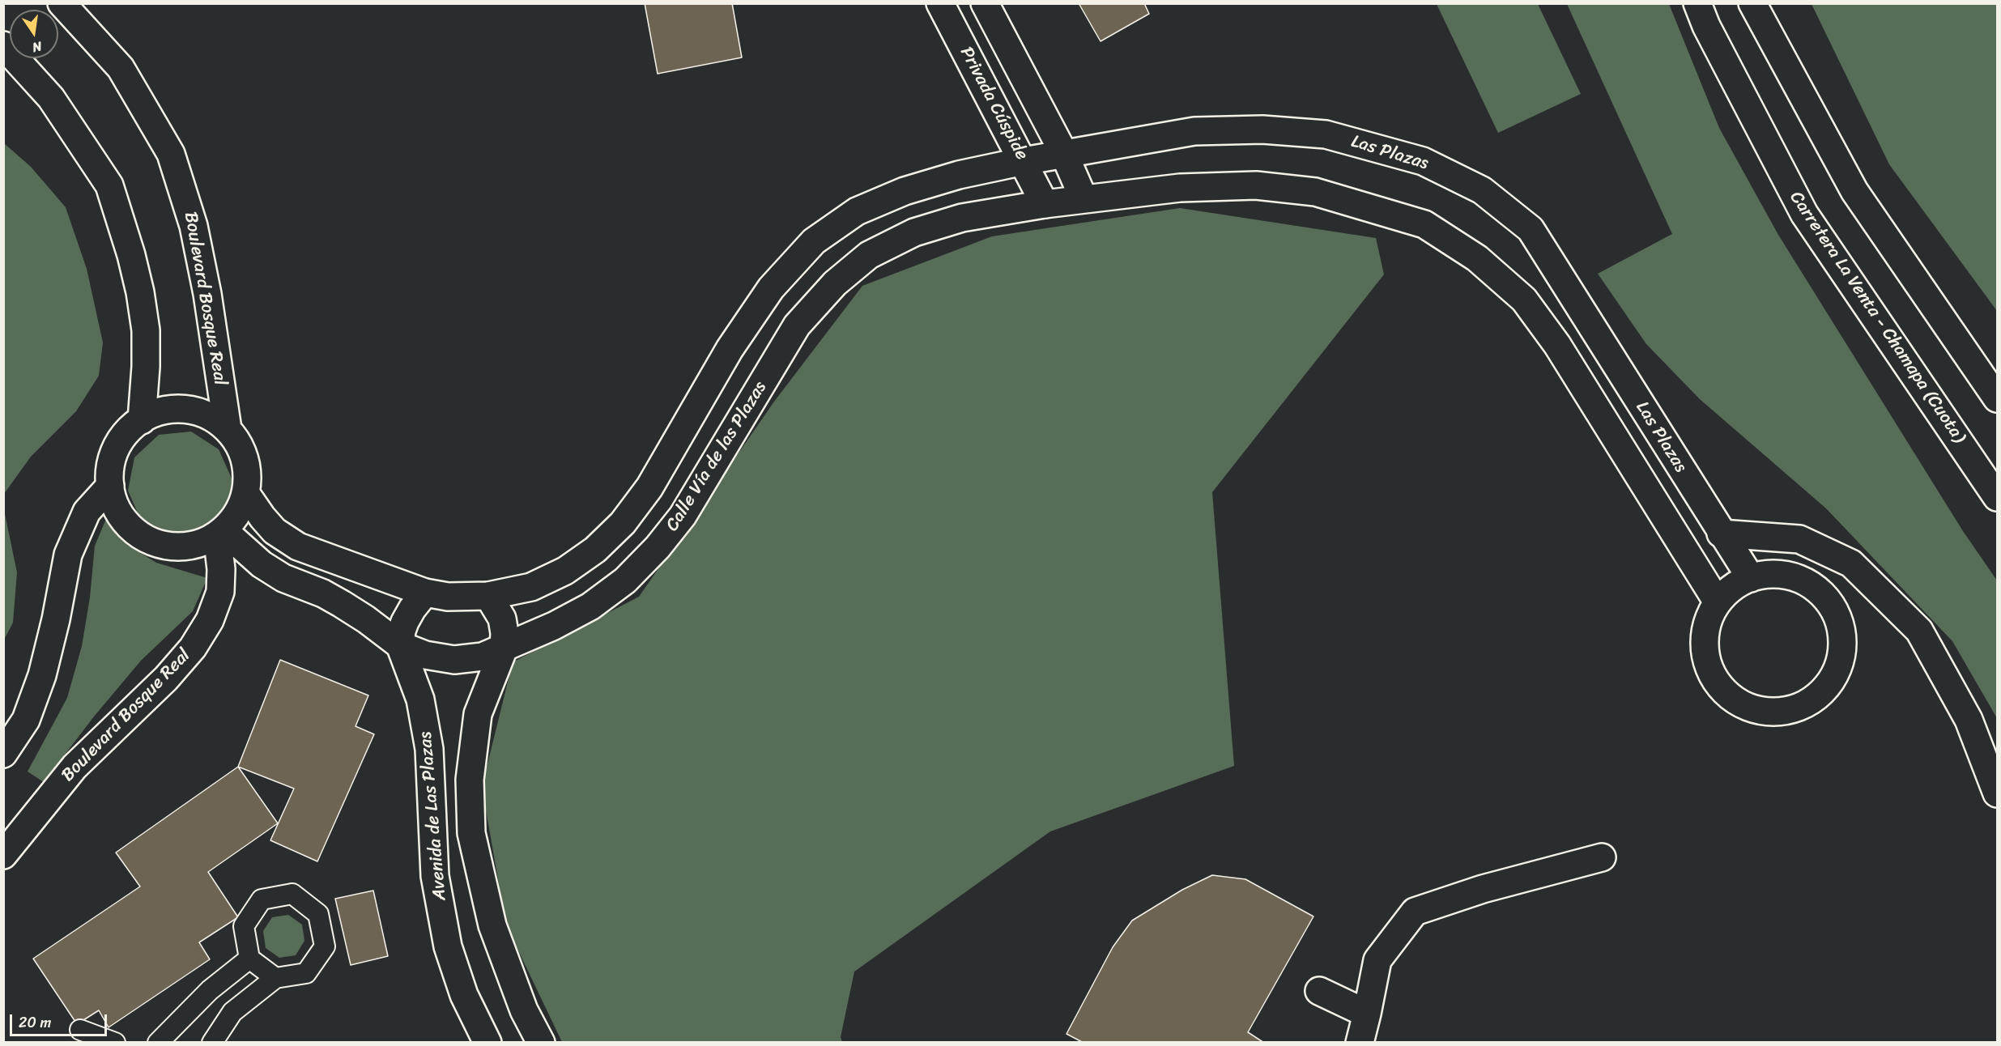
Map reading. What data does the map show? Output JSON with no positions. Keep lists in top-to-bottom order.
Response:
{
  "streets": {
    "main road": [
      "Privada Cúspide",
      "Las Plazas",
      "Boulevard Bosque Real",
      "Carretera La Venta - Chamapa (Cuota)",
      "Calle Vía de las Plazas",
      "Avenida de Las Plazas"
    ]
  },
  "crossings": [
    ["Privada Cúspide", "Las Plazas"],
    ["Privada Cúspide", "Calle Vía de las Plazas"],
    ["Boulevard Bosque Real", "Calle Vía de las Plazas"],
    ["Calle Vía de las Plazas", "Avenida de Las Plazas"]
  ],
  "scale_bar": "20 m",
  "north": "bottom"
}
